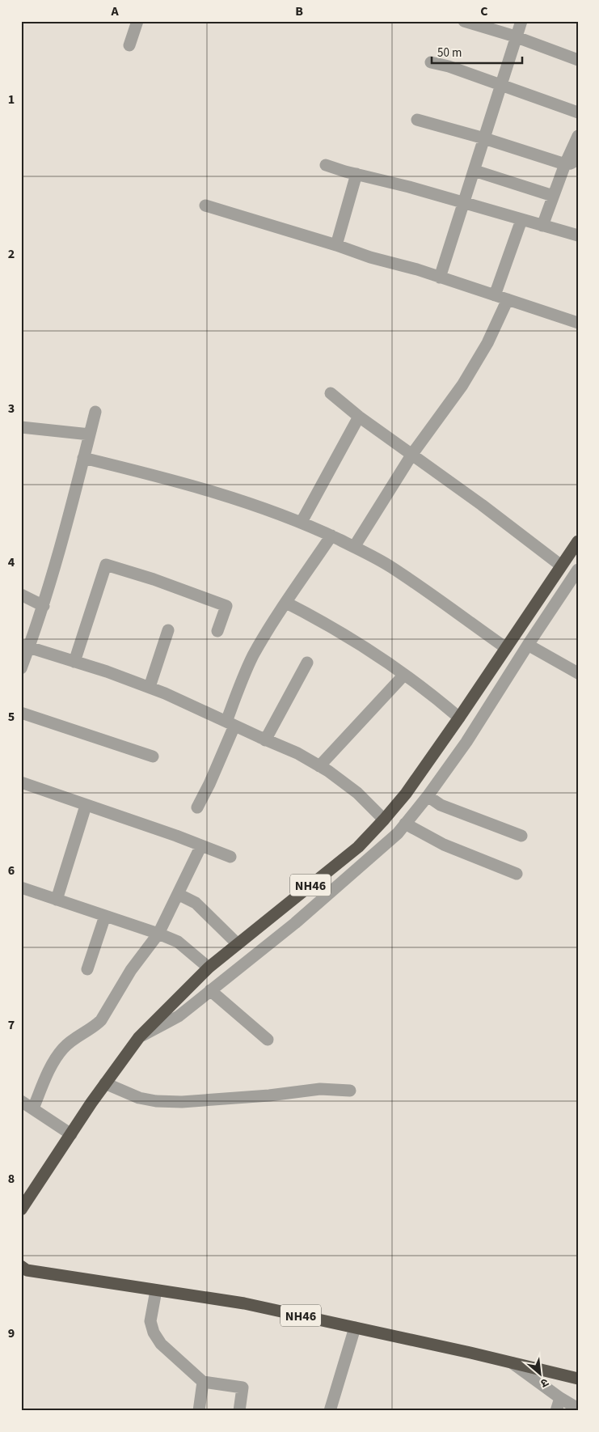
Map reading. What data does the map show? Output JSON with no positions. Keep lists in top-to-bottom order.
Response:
{
  "streets": {
    "highway": ["NH46"]
  },
  "scale_bar": "50 m",
  "north": "bottom right",
  "grid": {
    "columns": ["A", "B", "C"],
    "rows": [
      "1",
      "2",
      "3",
      "4",
      "5",
      "6",
      "7",
      "8",
      "9"
    ]
  }
}
